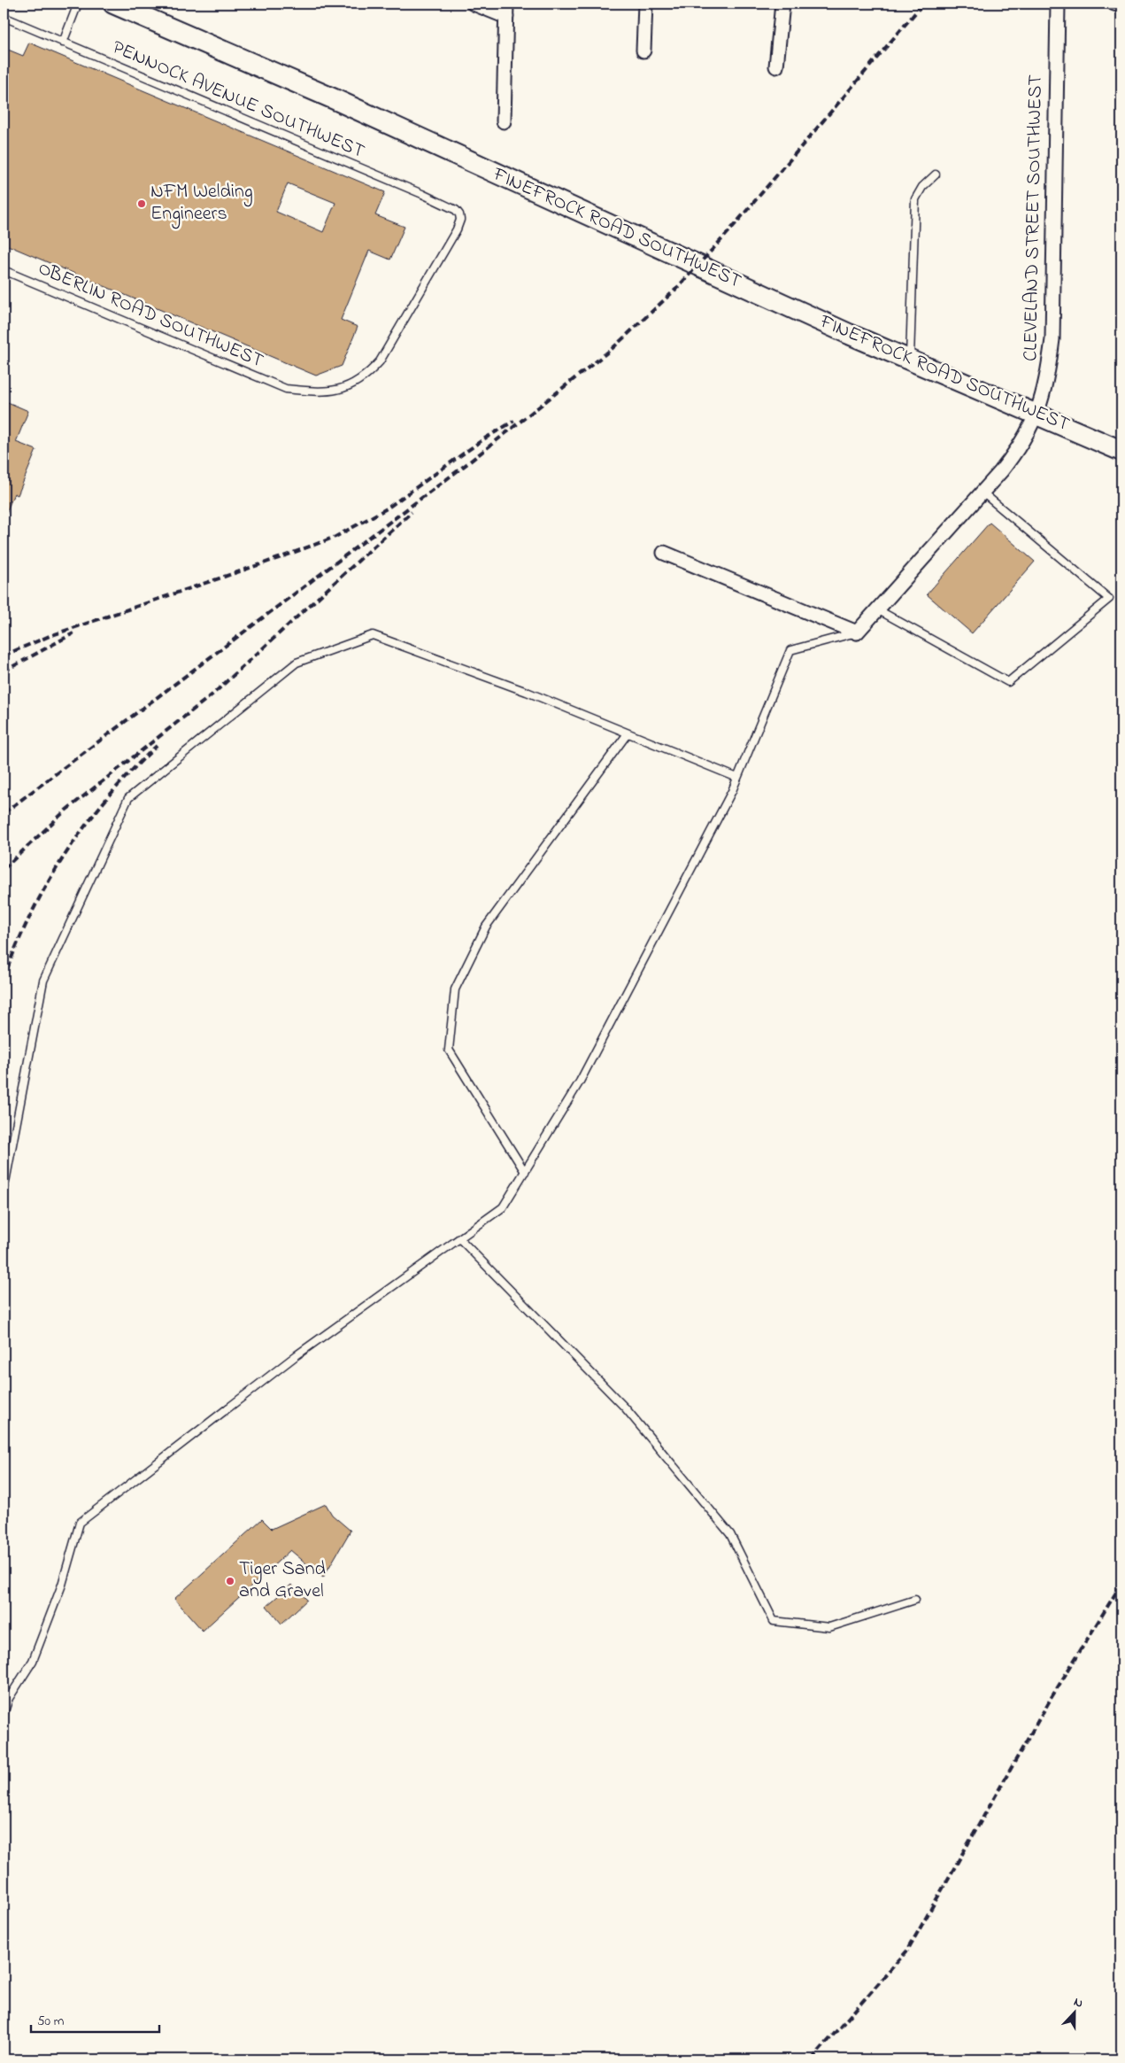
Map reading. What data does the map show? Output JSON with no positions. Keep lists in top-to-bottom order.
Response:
{
  "streets": {
    "main road": ["FINEFROCK ROAD SOUTHWEST"],
    "street": ["CLEVELAND STREET SOUTHWEST"],
    "lane": ["PENNOCK AVENUE SOUTHWEST", "OBERLIN ROAD SOUTHWEST"]
  },
  "crossings": [
    ["PENNOCK AVENUE SOUTHWEST", "OBERLIN ROAD SOUTHWEST"],
    ["CLEVELAND STREET SOUTHWEST", "FINEFROCK ROAD SOUTHWEST"]
  ],
  "places": ["NFM Welding Engineers", "Tiger Sand and Gravel"],
  "scale_bar": "50 m",
  "north": "top"
}
